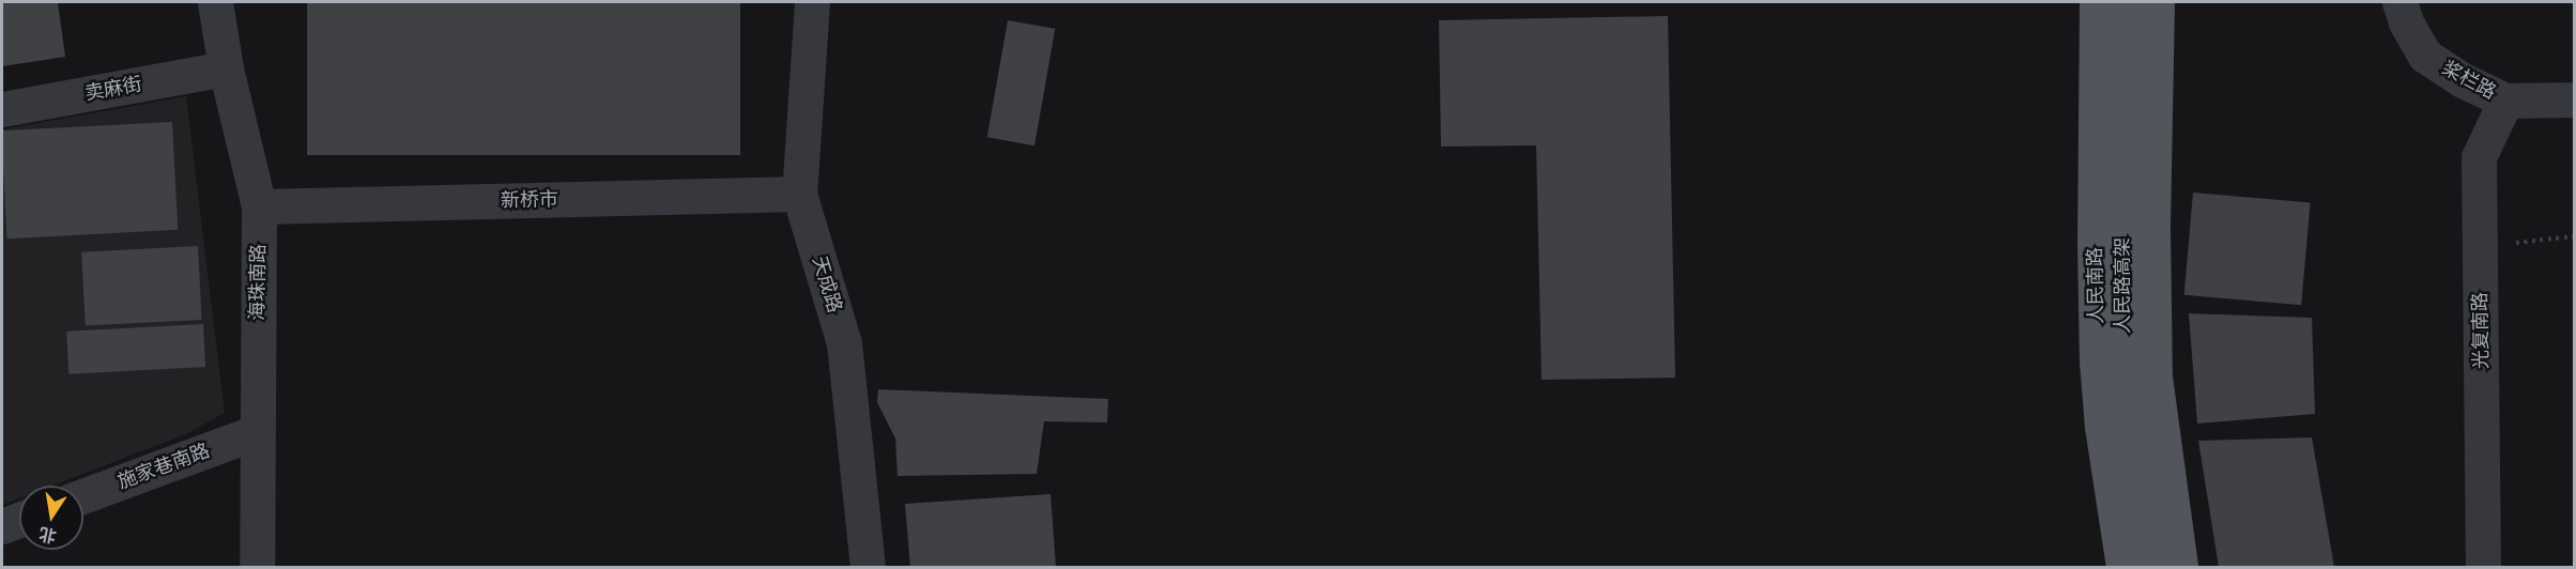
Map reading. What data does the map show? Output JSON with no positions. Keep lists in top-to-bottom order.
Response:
{
  "streets": {
    "main road": ["人民南路", "人民路高架"],
    "street": [
      "桨栏路",
      "卖麻街",
      "新桥市",
      "海珠南路",
      "天成路",
      "光复南路",
      "施家巷南路"
    ]
  },
  "crossings": [
    ["桨栏路", "光复南路"],
    ["卖麻街", "海珠南路"],
    ["新桥市", "海珠南路"],
    ["新桥市", "天成路"],
    ["海珠南路", "施家巷南路"],
    ["人民南路", "人民路高架"]
  ],
  "north": "bottom"
}
